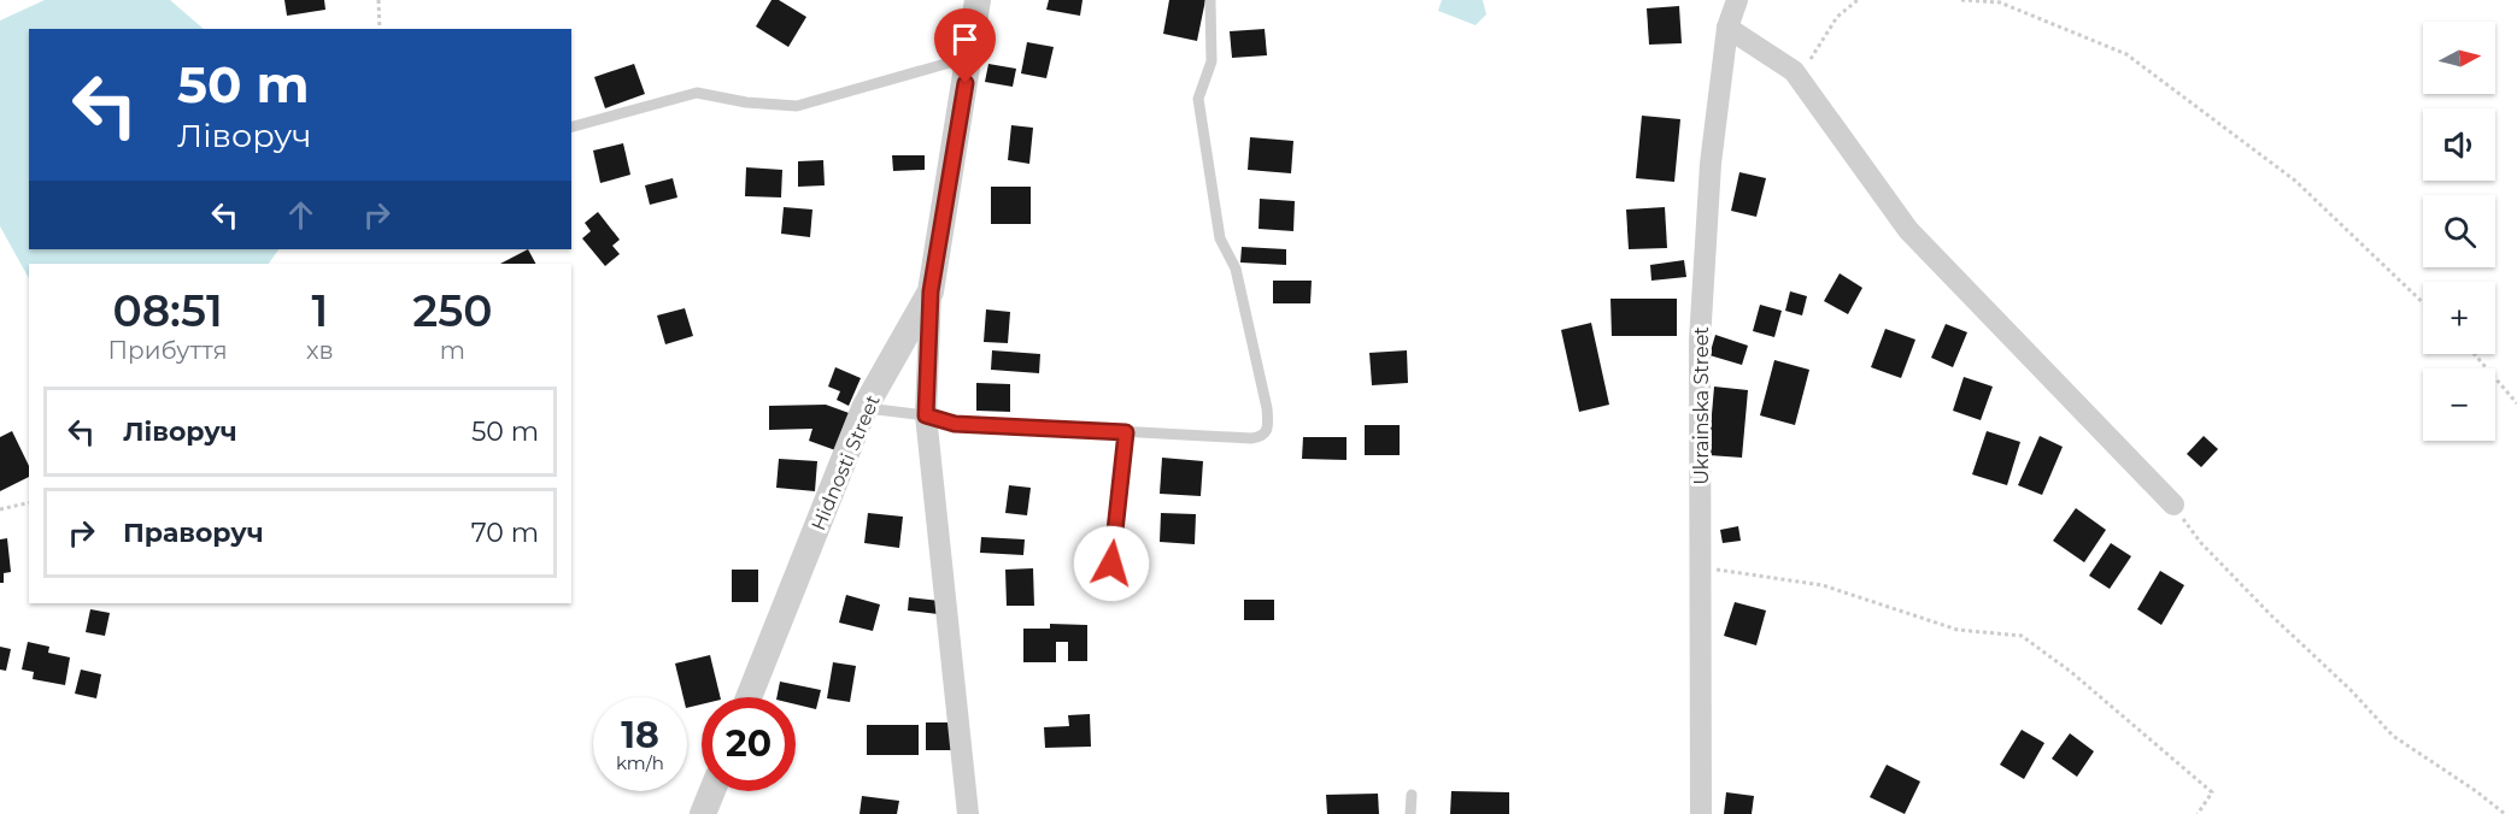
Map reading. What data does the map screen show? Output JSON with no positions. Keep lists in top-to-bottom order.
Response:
{
  "streets": {
    "street": ["Ukrainska Street", "Hidnosti Street"]
  },
  "north": "right",
  "page": {
    "map_buttons": ["+", "−"],
    "turn": ["50 m", "Ліворуч"],
    "eta": [
      "08:51",
      "Прибуття",
      "1",
      "хв",
      "250",
      "m"
    ],
    "list": [
      {
        "name": "Ліворуч",
        "value": "50 m"
      },
      {
        "name": "Праворуч",
        "value": "70 m"
      }
    ],
    "speed": "18 km/h",
    "limit": "20"
  }
}
